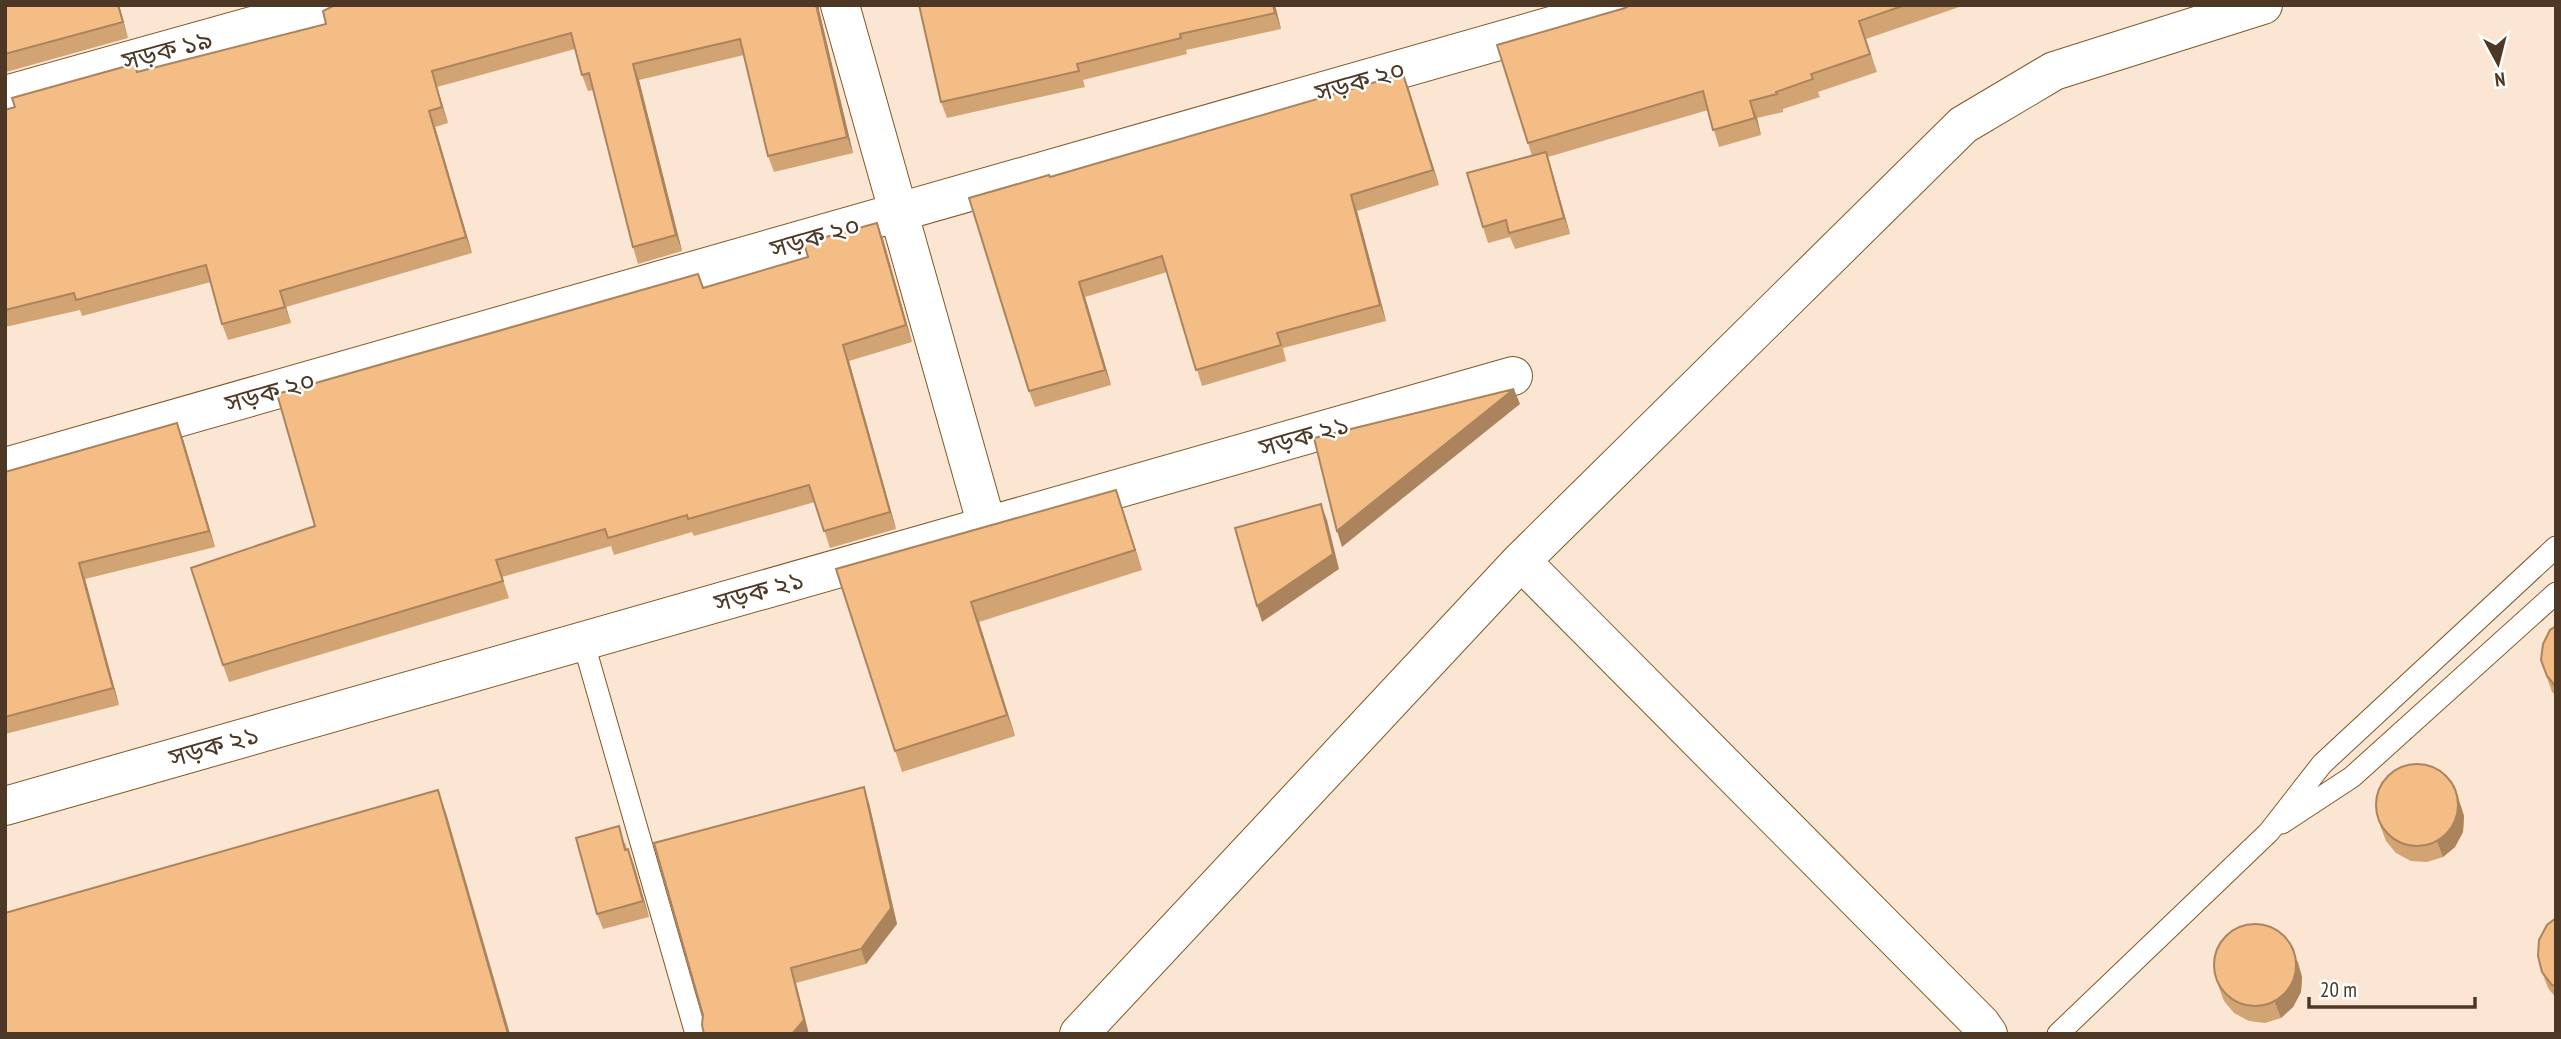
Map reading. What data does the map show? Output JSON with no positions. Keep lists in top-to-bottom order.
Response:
{
  "streets": {
    "street": ["সড়ক ১৯", "সড়ক ২০", "সড়ক ২১"]
  },
  "scale_bar": "20 m",
  "north": "bottom"
}
